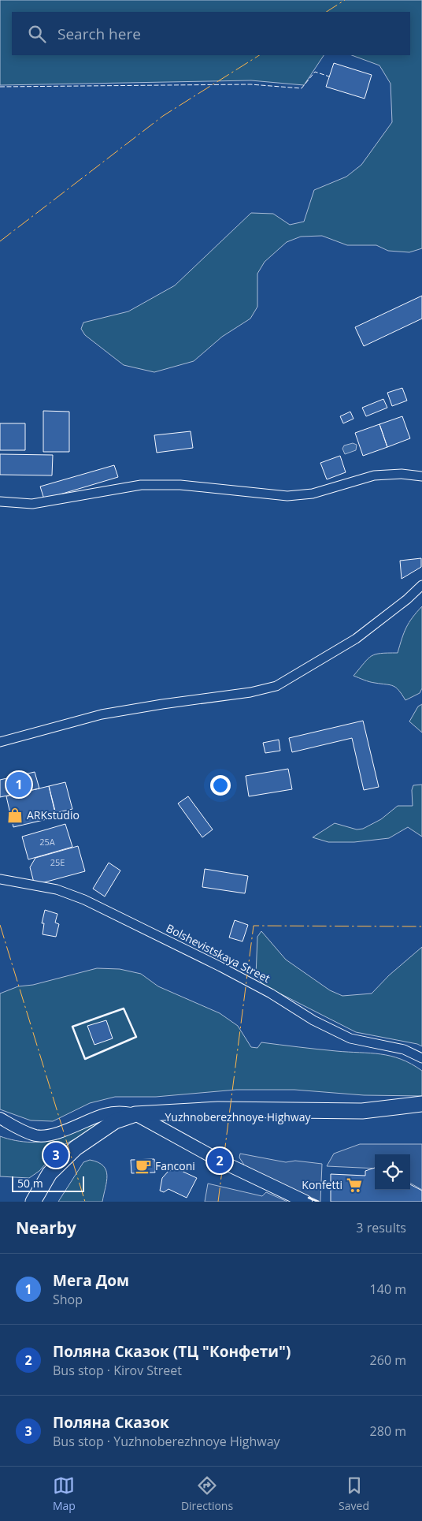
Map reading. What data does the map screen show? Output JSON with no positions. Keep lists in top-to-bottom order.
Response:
{
  "streets": {
    "highway": ["Yuzhnoberezhnoye Highway"],
    "street": ["Bolshevistskaya Street"]
  },
  "places": {
    "shop": ["ARKstudio"],
    "cafe": ["Fanconi"],
    "supermarket": ["Konfetti"]
  },
  "house_numbers": ["25А", "25Е"],
  "scale_bar": "50 m",
  "page": {
    "search": "Search here",
    "pins": ["1", "3", "2"],
    "scale": "50 m",
    "heading": ["Nearby", "3 results"],
    "list": [
      {
        "mark": "1",
        "name": "Мега Дом",
        "note": "Shop",
        "value": "140 m"
      },
      {
        "mark": "2",
        "name": "Поляна Сказок (ТЦ \"Конфети\")",
        "note": "Bus stop · Kirov Street",
        "value": "260 m"
      },
      {
        "mark": "3",
        "name": "Поляна Сказок",
        "note": "Bus stop · Yuzhnoberezhnoye Highway",
        "value": "280 m"
      }
    ],
    "nav": ["Map", "Directions", "Saved"]
  }
}
